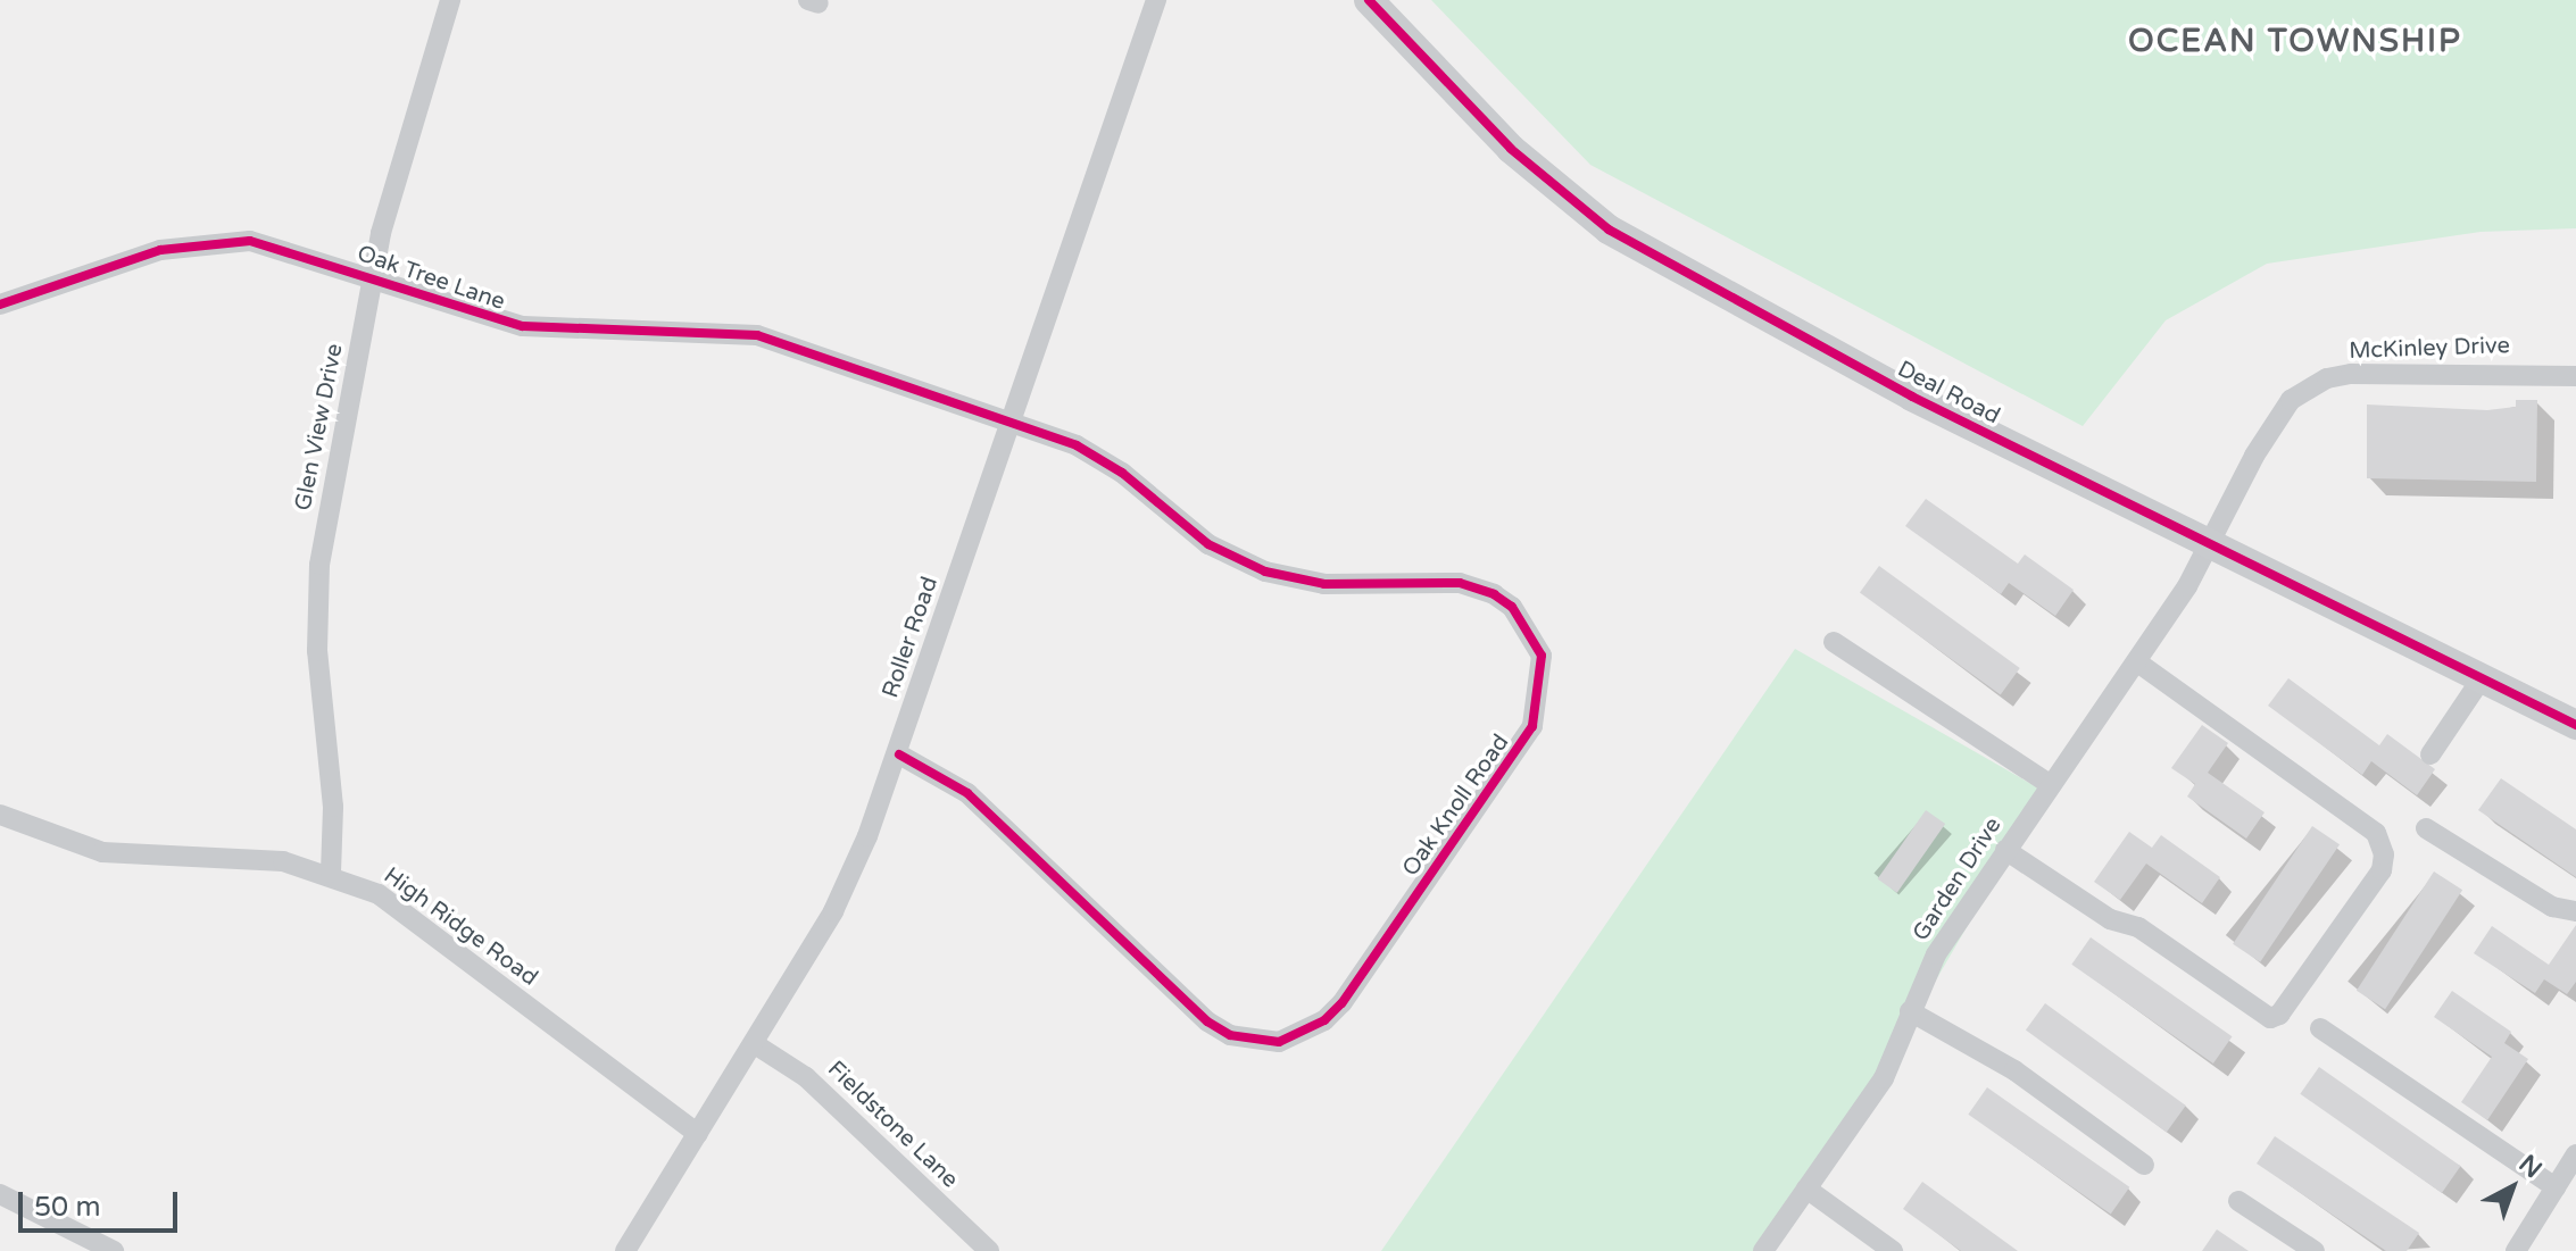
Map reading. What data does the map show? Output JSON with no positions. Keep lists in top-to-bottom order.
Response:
{
  "streets": {
    "street": [
      "Oak Tree Lane",
      "McKinley Drive",
      "Deal Road",
      "Glen View Drive",
      "Roller Road",
      "Oak Knoll Road",
      "Garden Drive",
      "High Ridge Road",
      "Fieldstone Lane"
    ]
  },
  "crossings": [
    ["Oak Tree Lane", "Glen View Drive"],
    ["Oak Tree Lane", "Roller Road"],
    ["Oak Tree Lane", "Oak Knoll Road"],
    ["McKinley Drive", "Deal Road"],
    ["McKinley Drive", "Garden Drive"],
    ["Deal Road", "Garden Drive"],
    ["Glen View Drive", "High Ridge Road"],
    ["Roller Road", "Oak Knoll Road"],
    ["Roller Road", "High Ridge Road"],
    ["Roller Road", "Fieldstone Lane"]
  ],
  "districts": ["OCEAN TOWNSHIP"],
  "scale_bar": "50 m",
  "north": "top right"
}
